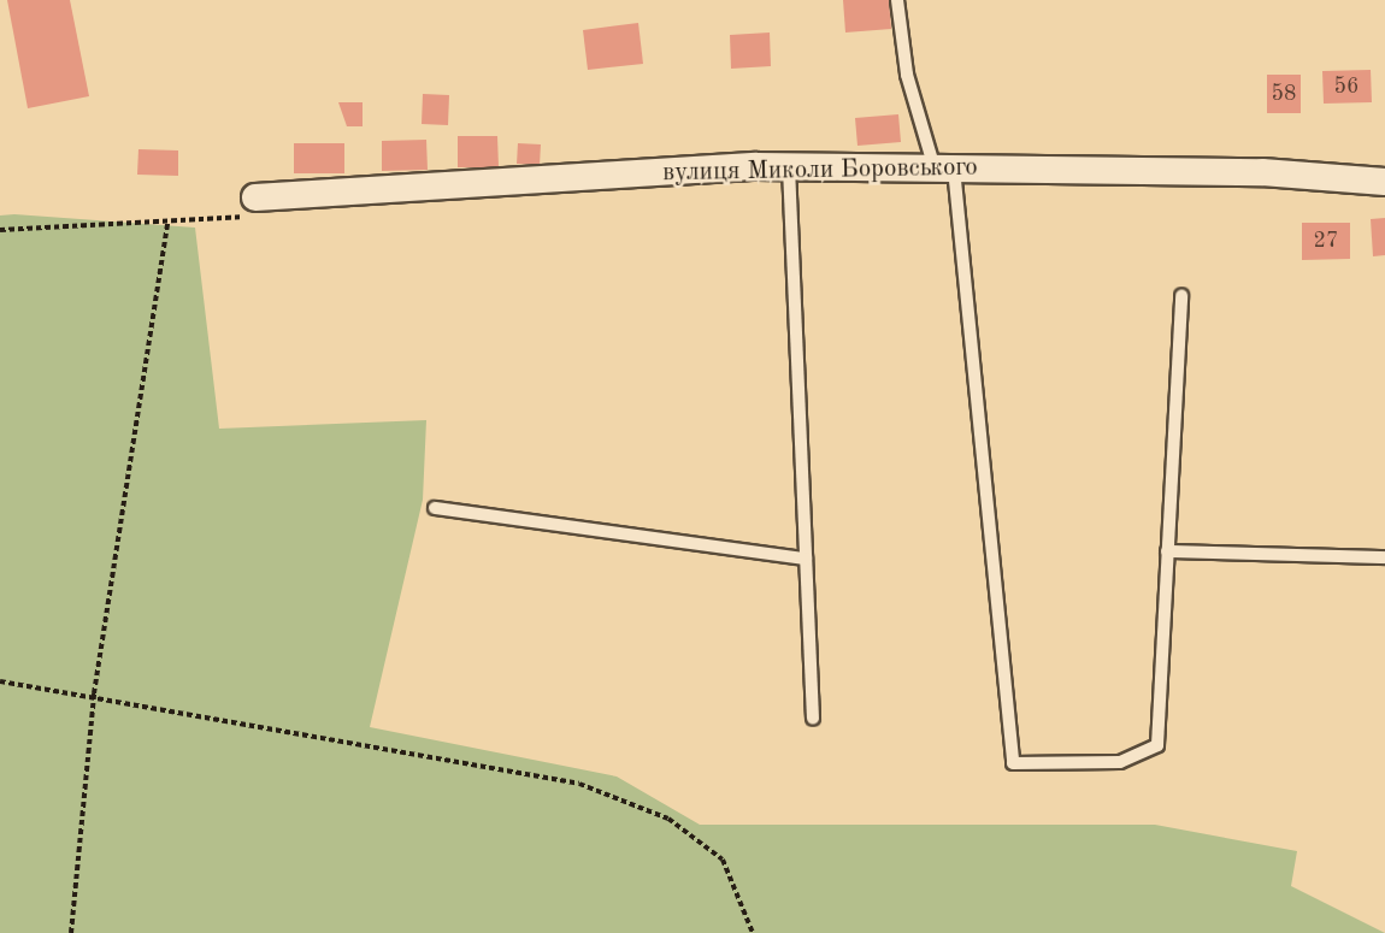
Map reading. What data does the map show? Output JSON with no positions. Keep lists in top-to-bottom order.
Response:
{
  "streets": {
    "street": ["вулиця Миколи Боровського"]
  },
  "house_numbers": ["56", "58", "27"]
}
